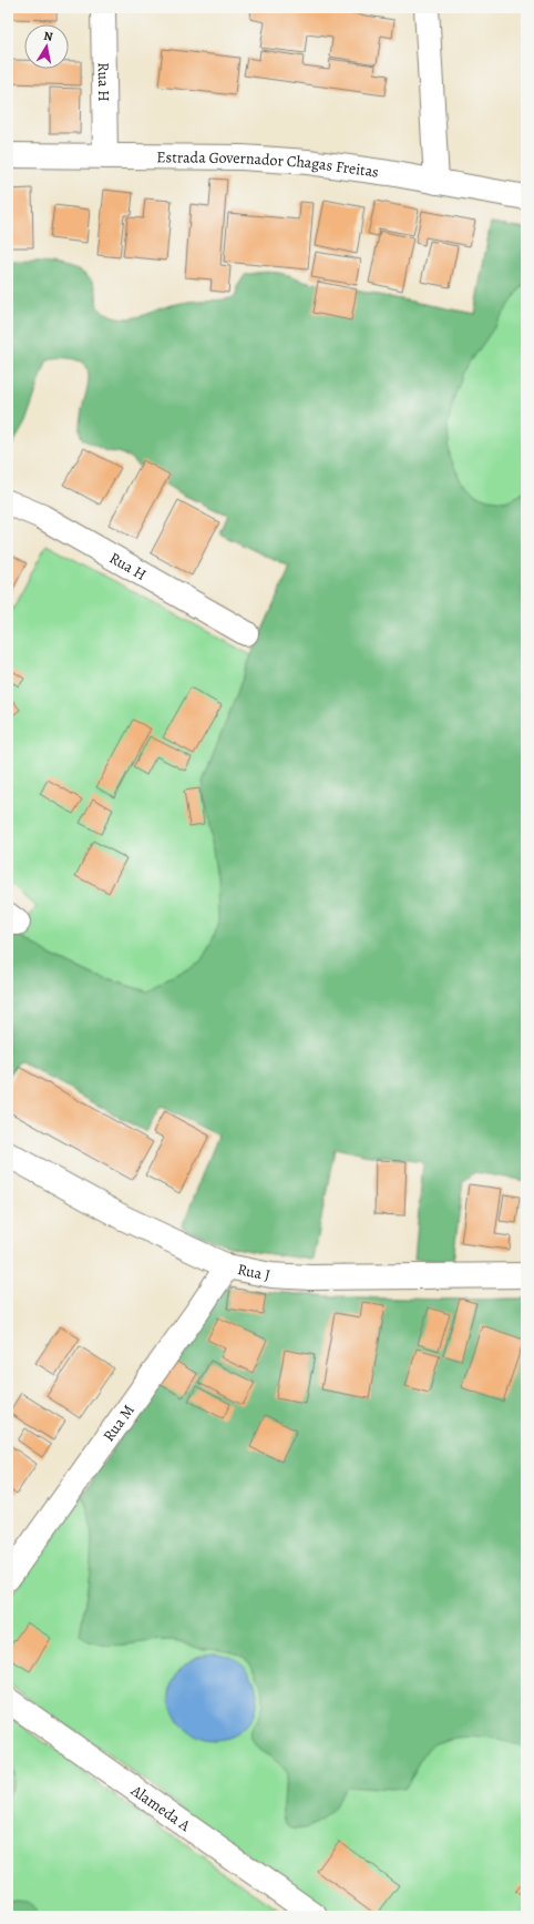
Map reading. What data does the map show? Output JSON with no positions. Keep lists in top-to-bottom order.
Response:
{
  "streets": {
    "street": [
      "Rua H",
      "Estrada Governador Chagas Freitas",
      "Rua J",
      "Rua M",
      "Alameda A"
    ]
  },
  "crossings": [
    ["Rua H", "Estrada Governador Chagas Freitas"],
    ["Rua J", "Rua M"]
  ],
  "north": "top"
}
